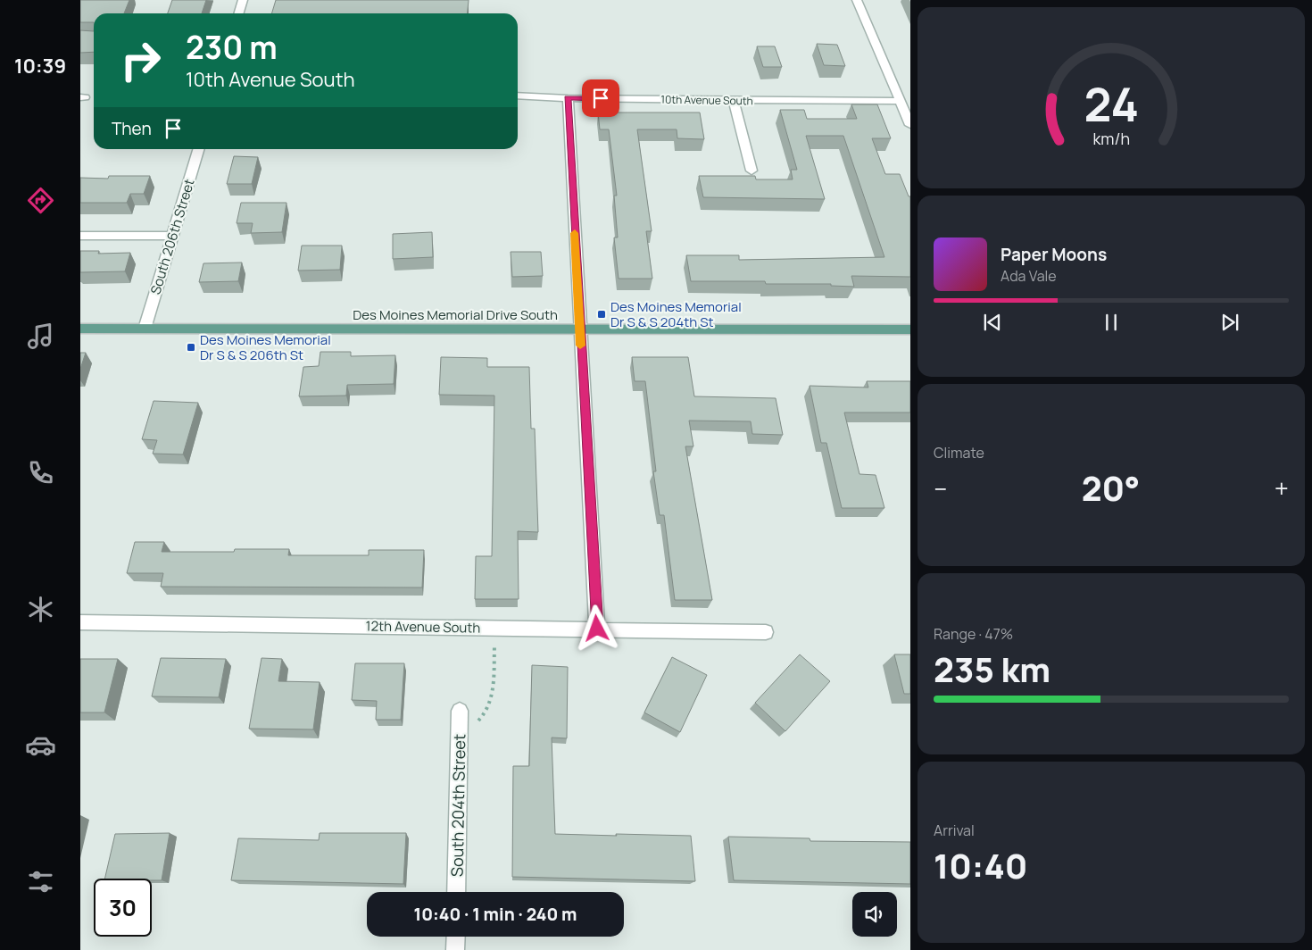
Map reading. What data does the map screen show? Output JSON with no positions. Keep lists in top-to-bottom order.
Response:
{
  "streets": {
    "main road": ["Des Moines Memorial Drive South"],
    "street": [
      "10th Avenue South",
      "South 206th Street",
      "12th Avenue South",
      "South 204th Street"
    ]
  },
  "crossings": [
    ["South 206th Street", "Des Moines Memorial Drive South"]
  ],
  "places": {
    "transit": ["Des Moines Memorial Dr S & S 204th St", "Des Moines Memorial Dr S & S 206th St"]
  },
  "page": {
    "tabs": "10:39",
    "turn": ["230 m", "10th Avenue South"],
    "then": "Then",
    "song": ["Paper Moons", "Ada Vale"],
    "tile": [
      "Climate",
      ["Range · 47%", "235 km"],
      ["Arrival", "10:40"]
    ],
    "heat": ["−", "20°", "+"],
    "limit": "30",
    "trip": "10:40 · 1 min · 240 m",
    "gauge": ["24", "km/h"]
  }
}
